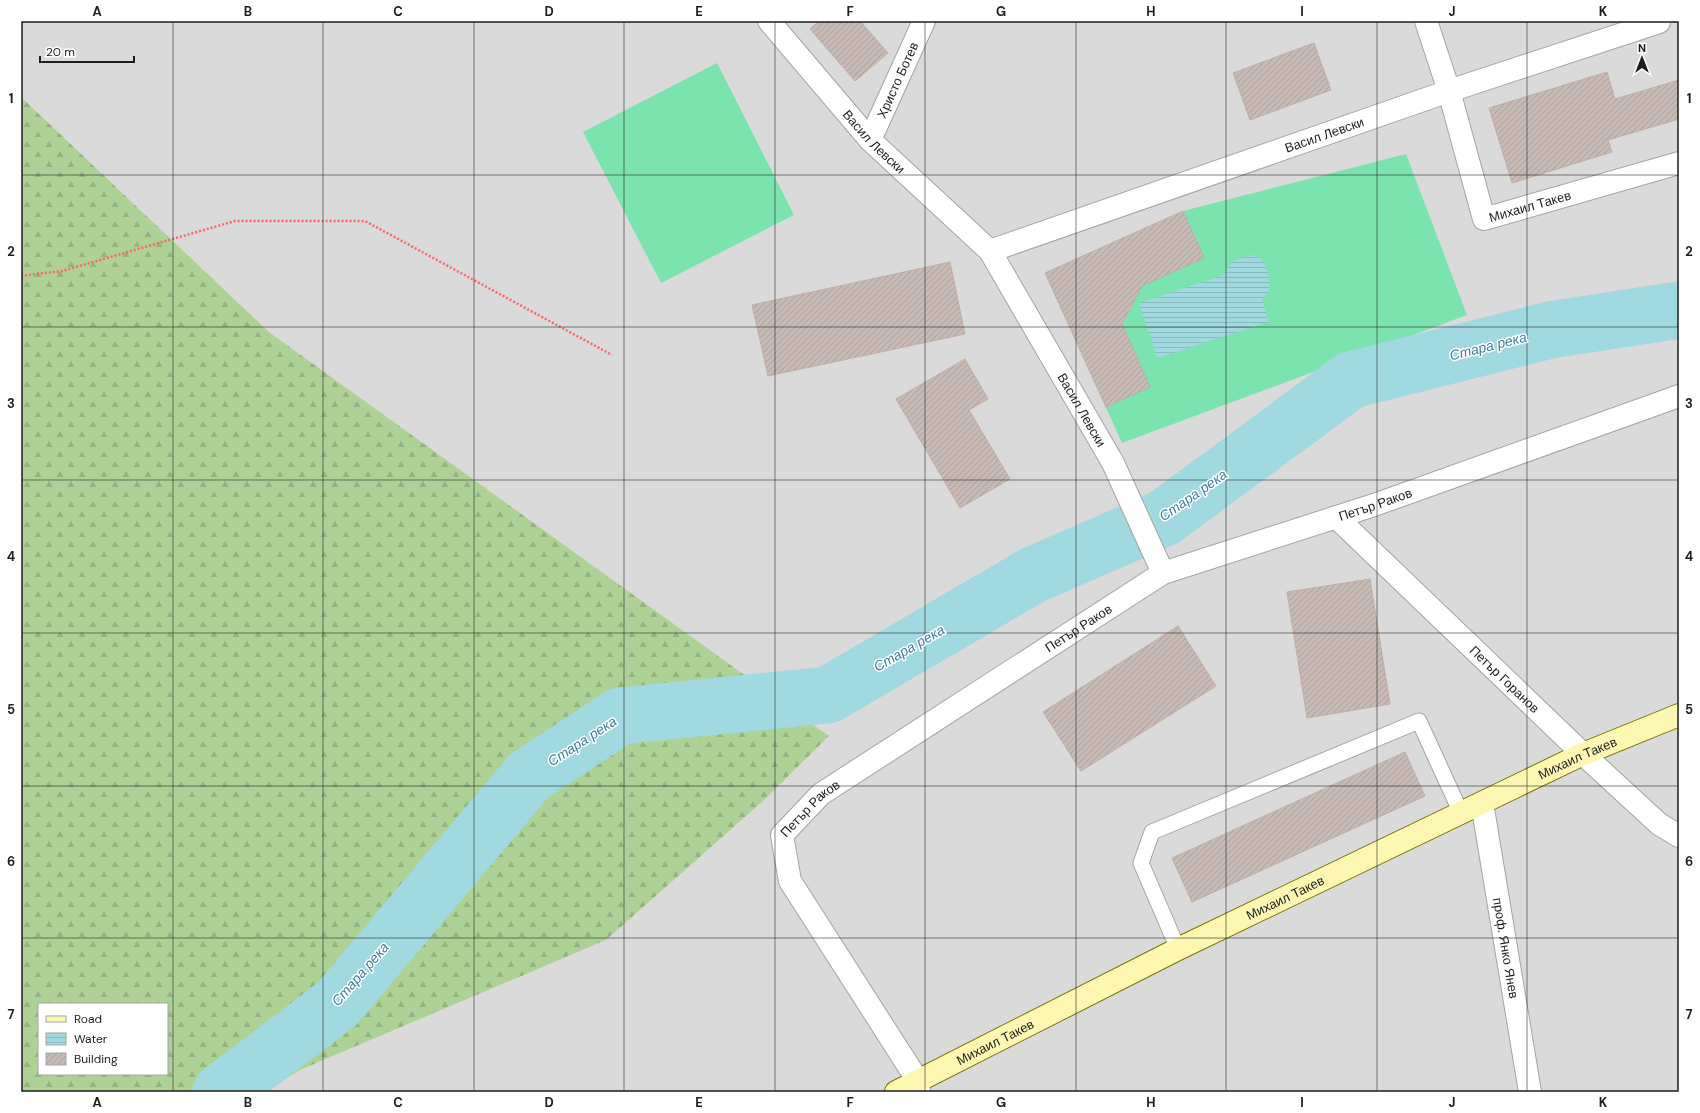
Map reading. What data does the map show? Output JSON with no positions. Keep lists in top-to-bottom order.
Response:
{
  "streets": {
    "main road": ["Михаил Такев"],
    "street": [
      "Христо Ботев",
      "Васил Левски",
      "Петър Раков",
      "Петър Горанов",
      "проф. Янко Янев"
    ]
  },
  "crossings": [
    ["Христо Ботев", "Васил Левски"],
    ["Васил Левски", "Михаил Такев"],
    ["Васил Левски", "Петър Раков"],
    ["Михаил Такев", "Петър Раков"],
    ["Михаил Такев", "Петър Горанов"],
    ["Михаил Такев", "проф. Янко Янев"],
    ["Петър Раков", "Петър Горанов"]
  ],
  "water": ["Стара река"],
  "legend": ["Road", "Water", "Building"],
  "scale_bar": "20 m",
  "north": "top",
  "grid": {
    "columns": [
      "A",
      "B",
      "C",
      "D",
      "E",
      "F",
      "G",
      "H",
      "I",
      "J",
      "K"
    ],
    "rows": [
      "1",
      "2",
      "3",
      "4",
      "5",
      "6",
      "7"
    ]
  }
}
